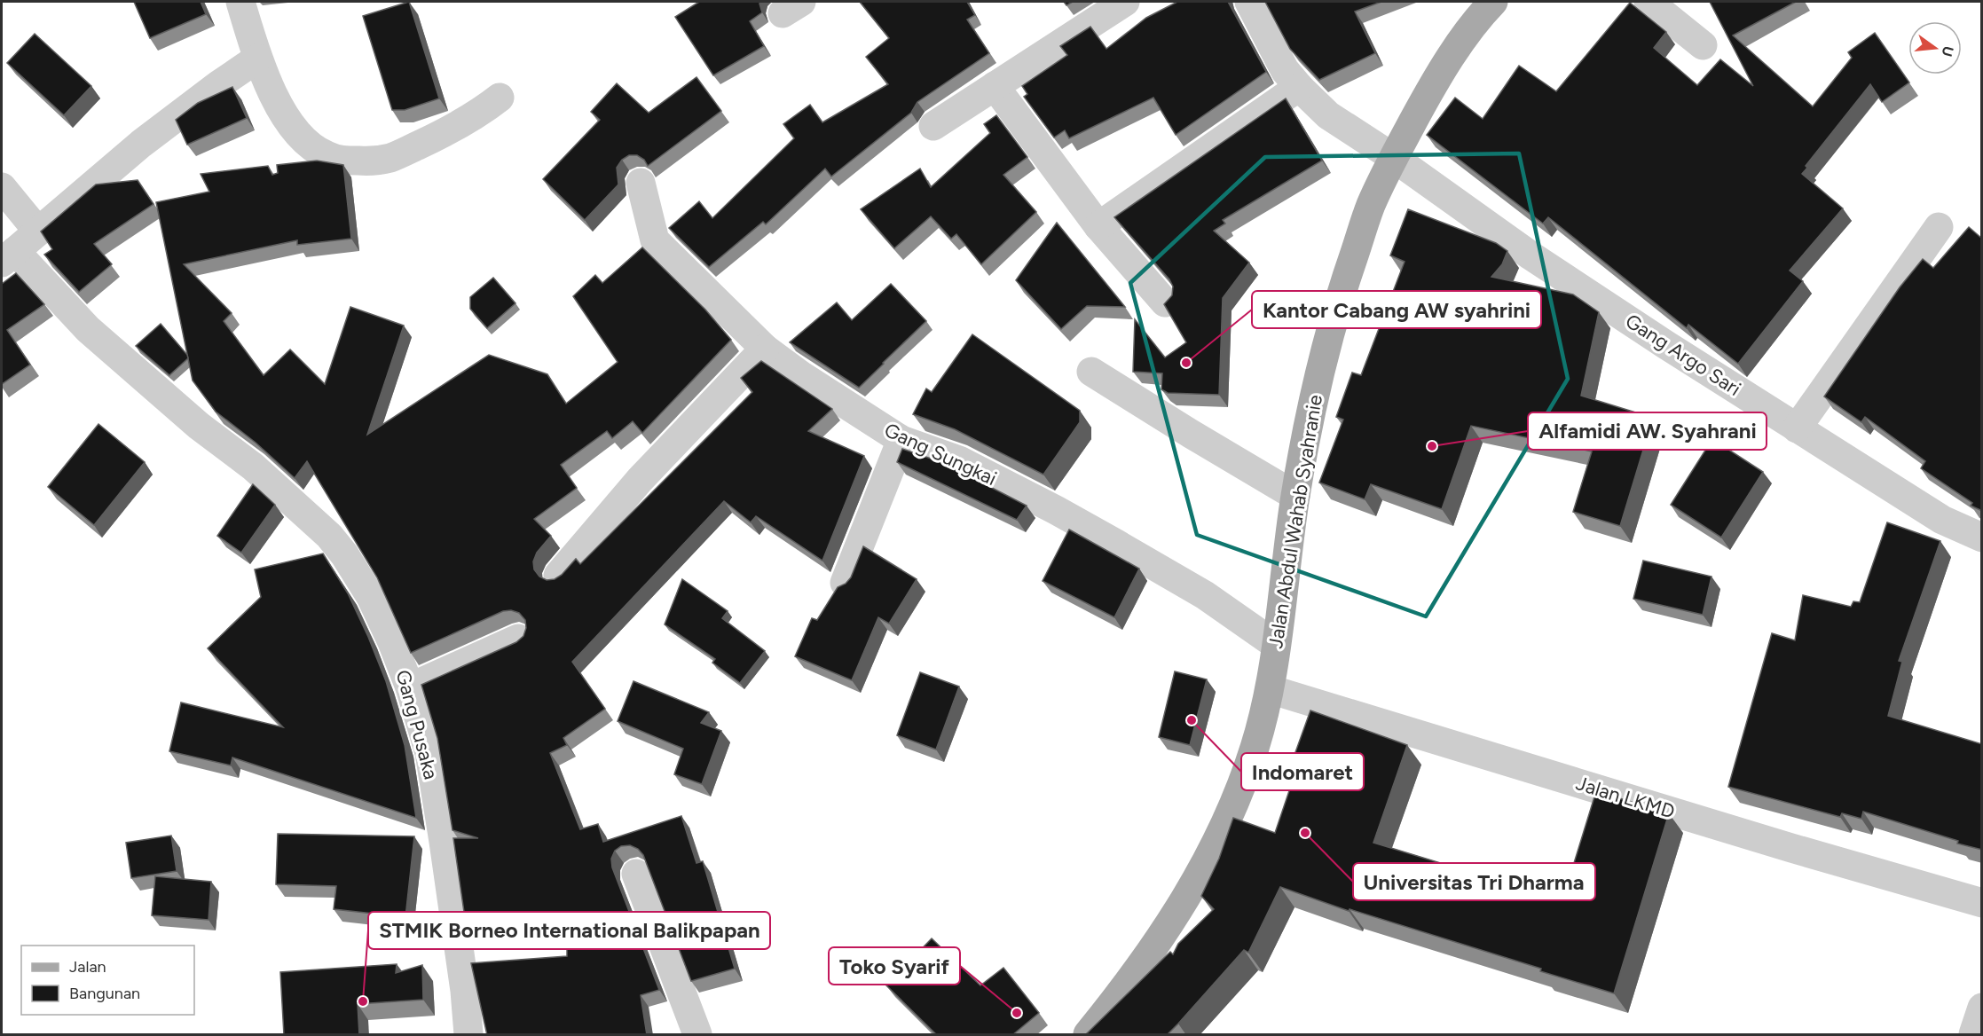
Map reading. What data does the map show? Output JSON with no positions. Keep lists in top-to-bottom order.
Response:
{
  "streets": {
    "main road": ["Jalan Abdul Wahab Syahranie"],
    "street": [
      "Gang Argo Sari",
      "Gang Sungkai",
      "Gang Pusaka",
      "Jalan LKMD"
    ]
  },
  "crossings": [
    ["Gang Argo Sari", "Jalan Abdul Wahab Syahranie"],
    ["Gang Sungkai", "Jalan Abdul Wahab Syahranie"],
    ["Jalan Abdul Wahab Syahranie", "Jalan LKMD"]
  ],
  "places": [
    "Kantor Cabang AW syahrini",
    "Alfamidi AW. Syahrani",
    "Indomaret",
    "Universitas Tri Dharma",
    "STMIK Borneo International Balikpapan",
    "Toko Syarif"
  ],
  "legend": ["Jalan", "Bangunan"],
  "north": "right"
}
